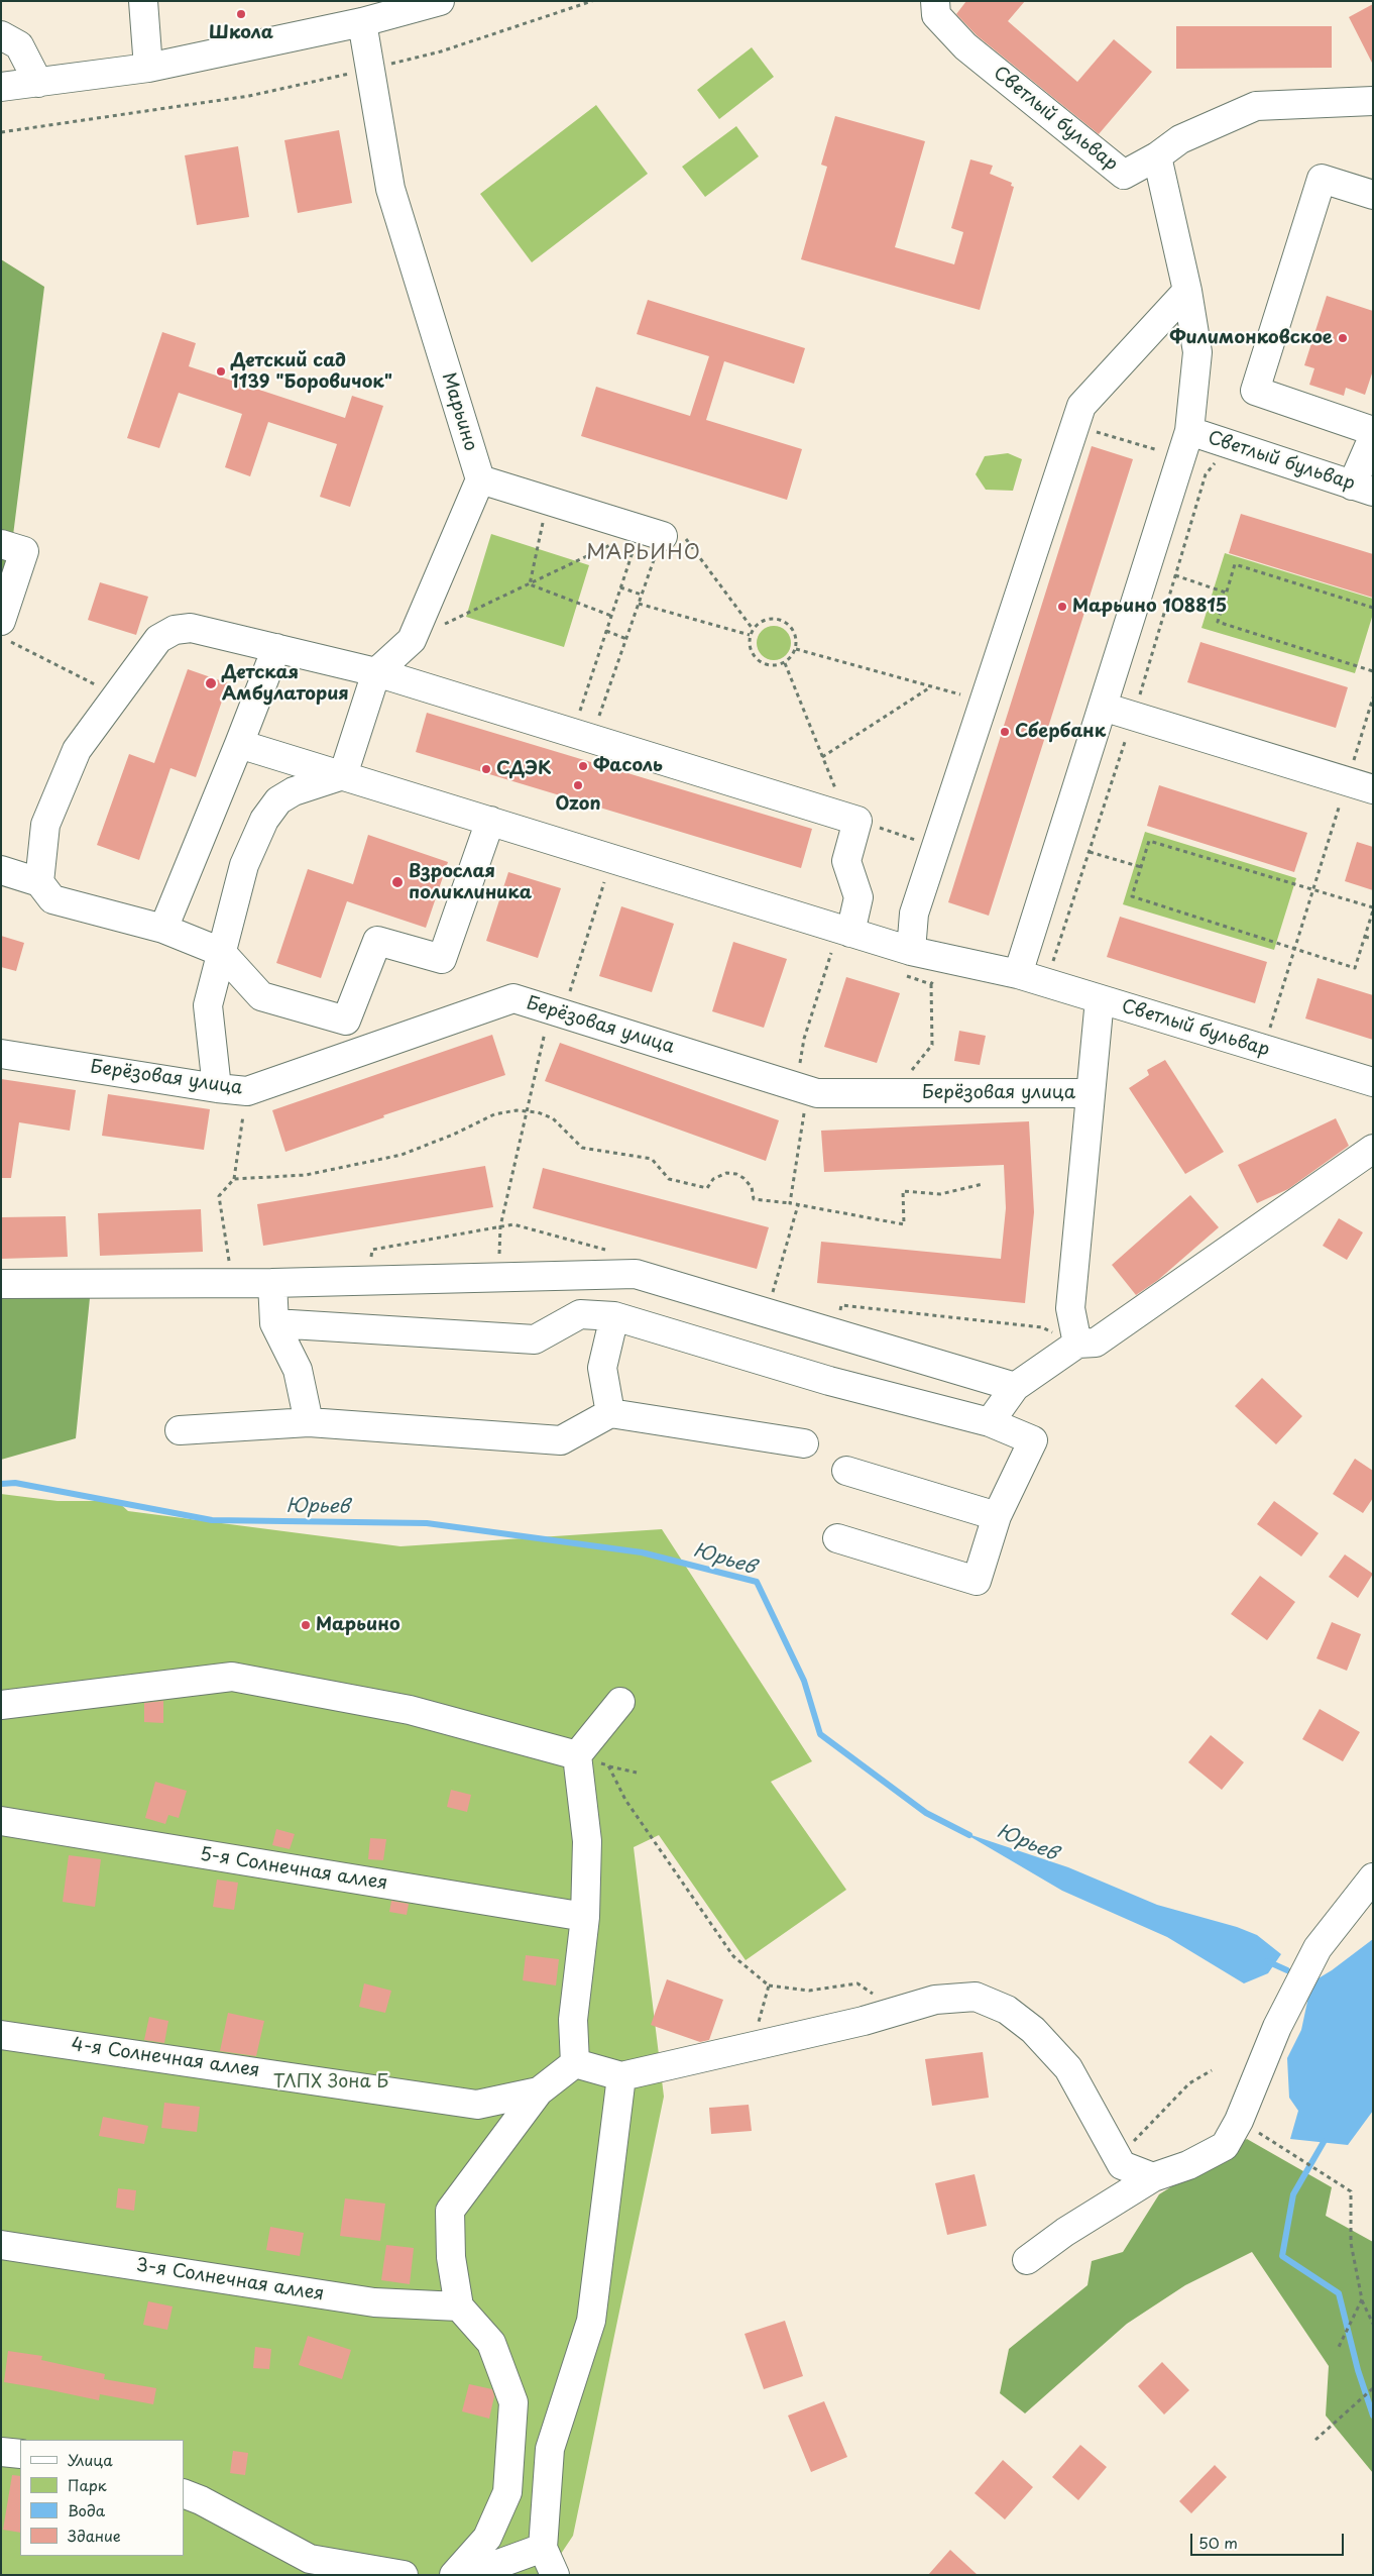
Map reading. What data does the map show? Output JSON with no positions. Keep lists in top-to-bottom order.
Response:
{
  "streets": {
    "street": [
      "Светлый бульвар",
      "Марьино",
      "Берёзовая улица",
      "5-я Солнечная аллея",
      "4-я Солнечная аллея",
      "3-я Солнечная аллея"
    ]
  },
  "districts": ["МАРЬИНО"],
  "water": ["Юрьев"],
  "parks": ["ТЛПХ Зона Б"],
  "places": [
    "Школа",
    "Филимонковское",
    "Детский сад 1139 \"Боровичок\"",
    "Марьино 108815",
    "Детская Амбулатория",
    "Сбербанк",
    "Фасоль",
    "СДЭК",
    "Ozon",
    "Взрослая поликлиника",
    "Марьино"
  ],
  "legend": [
    "Улица",
    "Парк",
    "Вода",
    "Здание"
  ],
  "scale_bar": "50 m"
}
